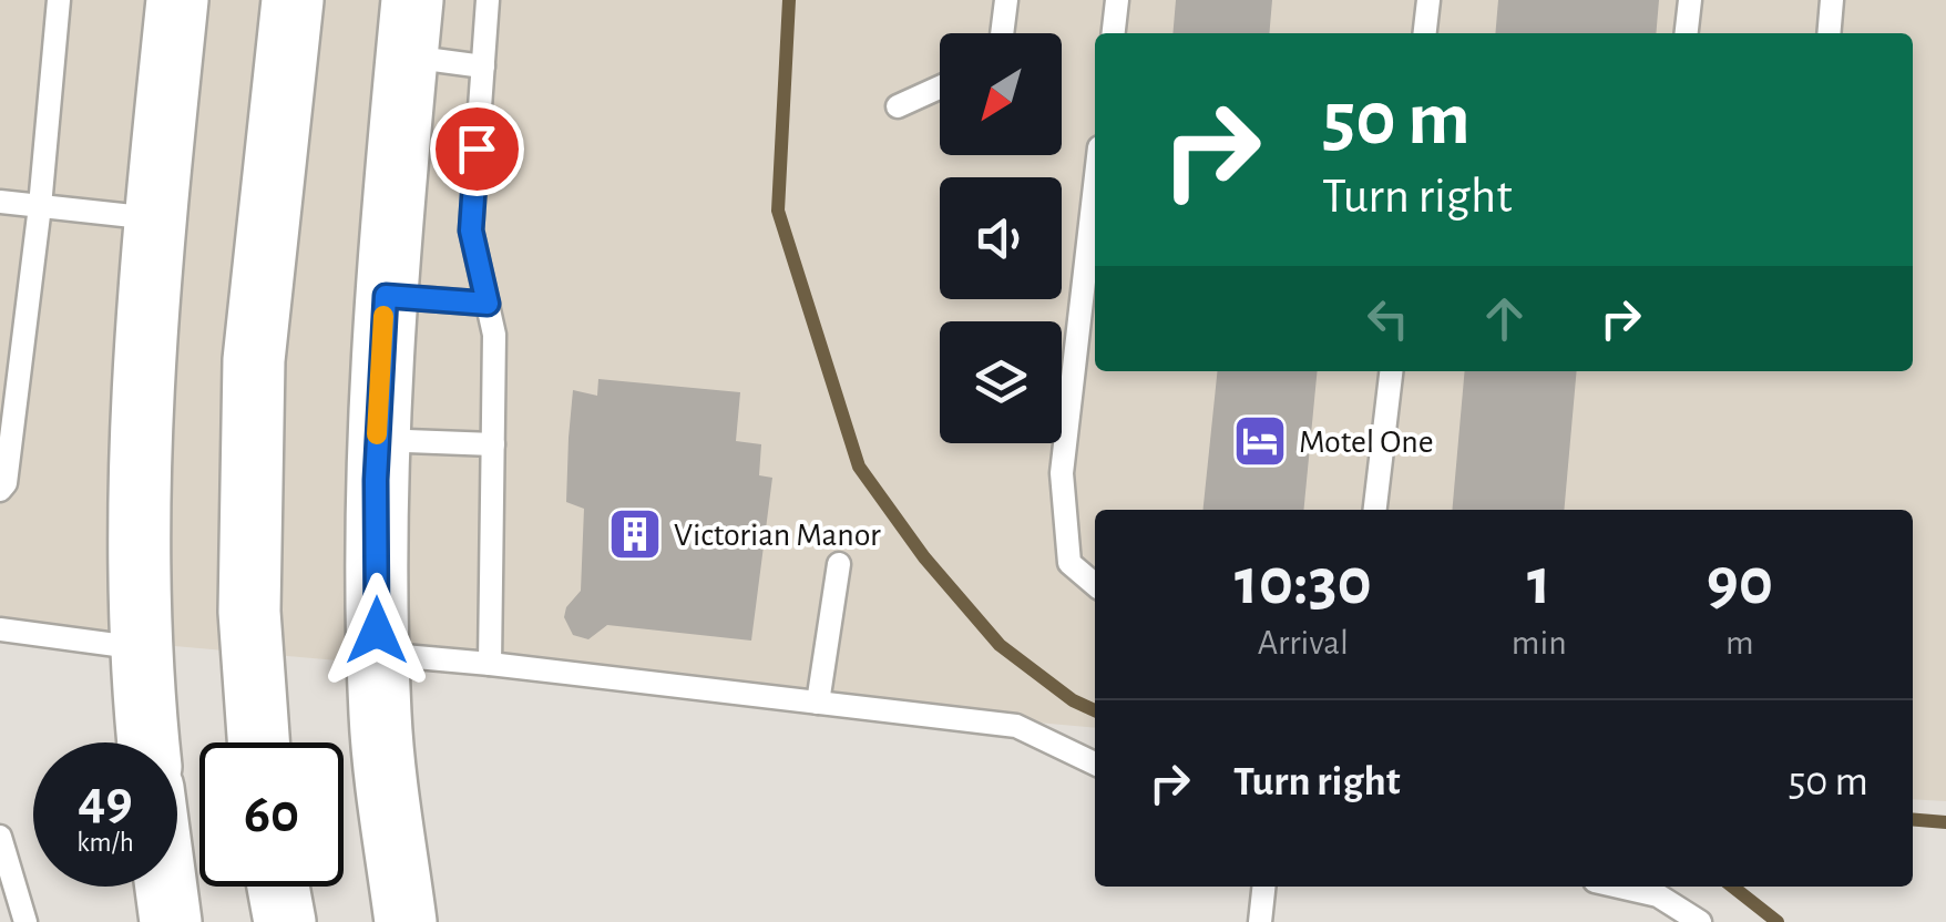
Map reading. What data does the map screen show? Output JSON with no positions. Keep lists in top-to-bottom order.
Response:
{
  "places": {
    "hotel": ["Motel One"],
    "building": ["Victorian Manor"]
  },
  "north": "bottom left",
  "page": {
    "turn": ["50 m", "Turn right"],
    "eta": [
      "10:30",
      "Arrival",
      "1",
      "min",
      "90",
      "m"
    ],
    "list": [
      {
        "name": "Turn right",
        "value": "50 m"
      }
    ],
    "speed": "49 km/h",
    "limit": "60"
  }
}
